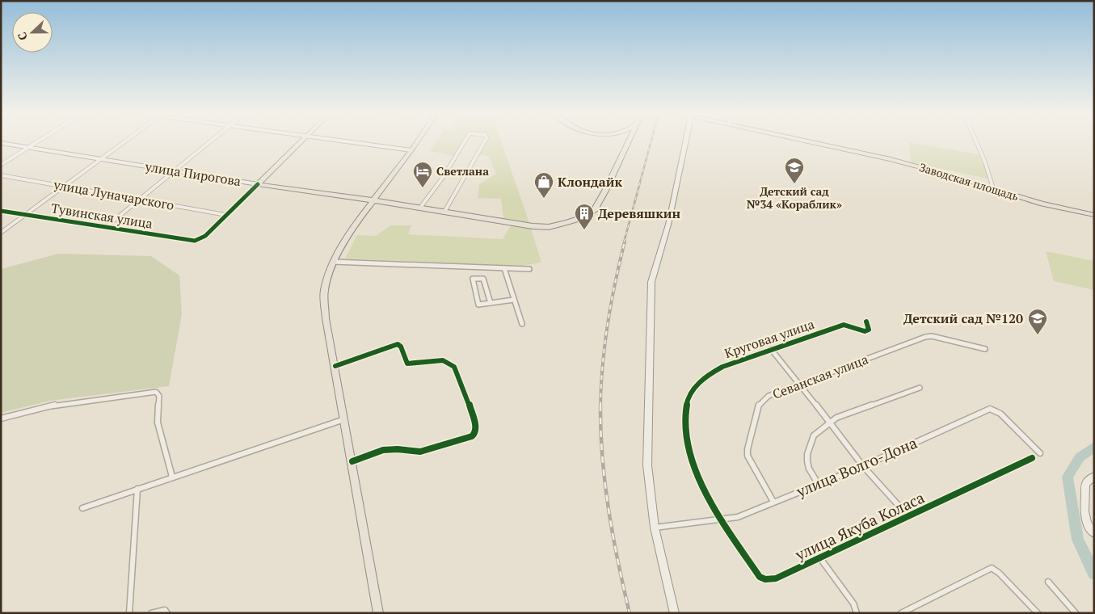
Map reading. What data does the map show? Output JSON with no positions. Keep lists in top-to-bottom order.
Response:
{
  "streets": {
    "main road": ["улица Пирогова", "Заводская площадь"],
    "street": [
      "улица Луначарского",
      "Тувинская улица",
      "Круговая улица",
      "Севанская улица",
      "улица Волго-Дона",
      "улица Якуба Коласа"
    ]
  },
  "crossings": [
    ["улица Луначарского", "Тувинская улица"],
    ["Круговая улица", "улица Волго-Дона"],
    ["Круговая улица", "улица Якуба Коласа"],
    ["Севанская улица", "улица Волго-Дона"],
    ["улица Волго-Дона", "улица Якуба Коласа"]
  ],
  "places": {
    "school or university": ["Детский сад №34 «Кораблик»", "Детский сад №120"],
    "hotel": ["Светлана"],
    "shop": ["Клондайк"],
    "building": ["Деревяшкин"]
  },
  "north": "left"
}
